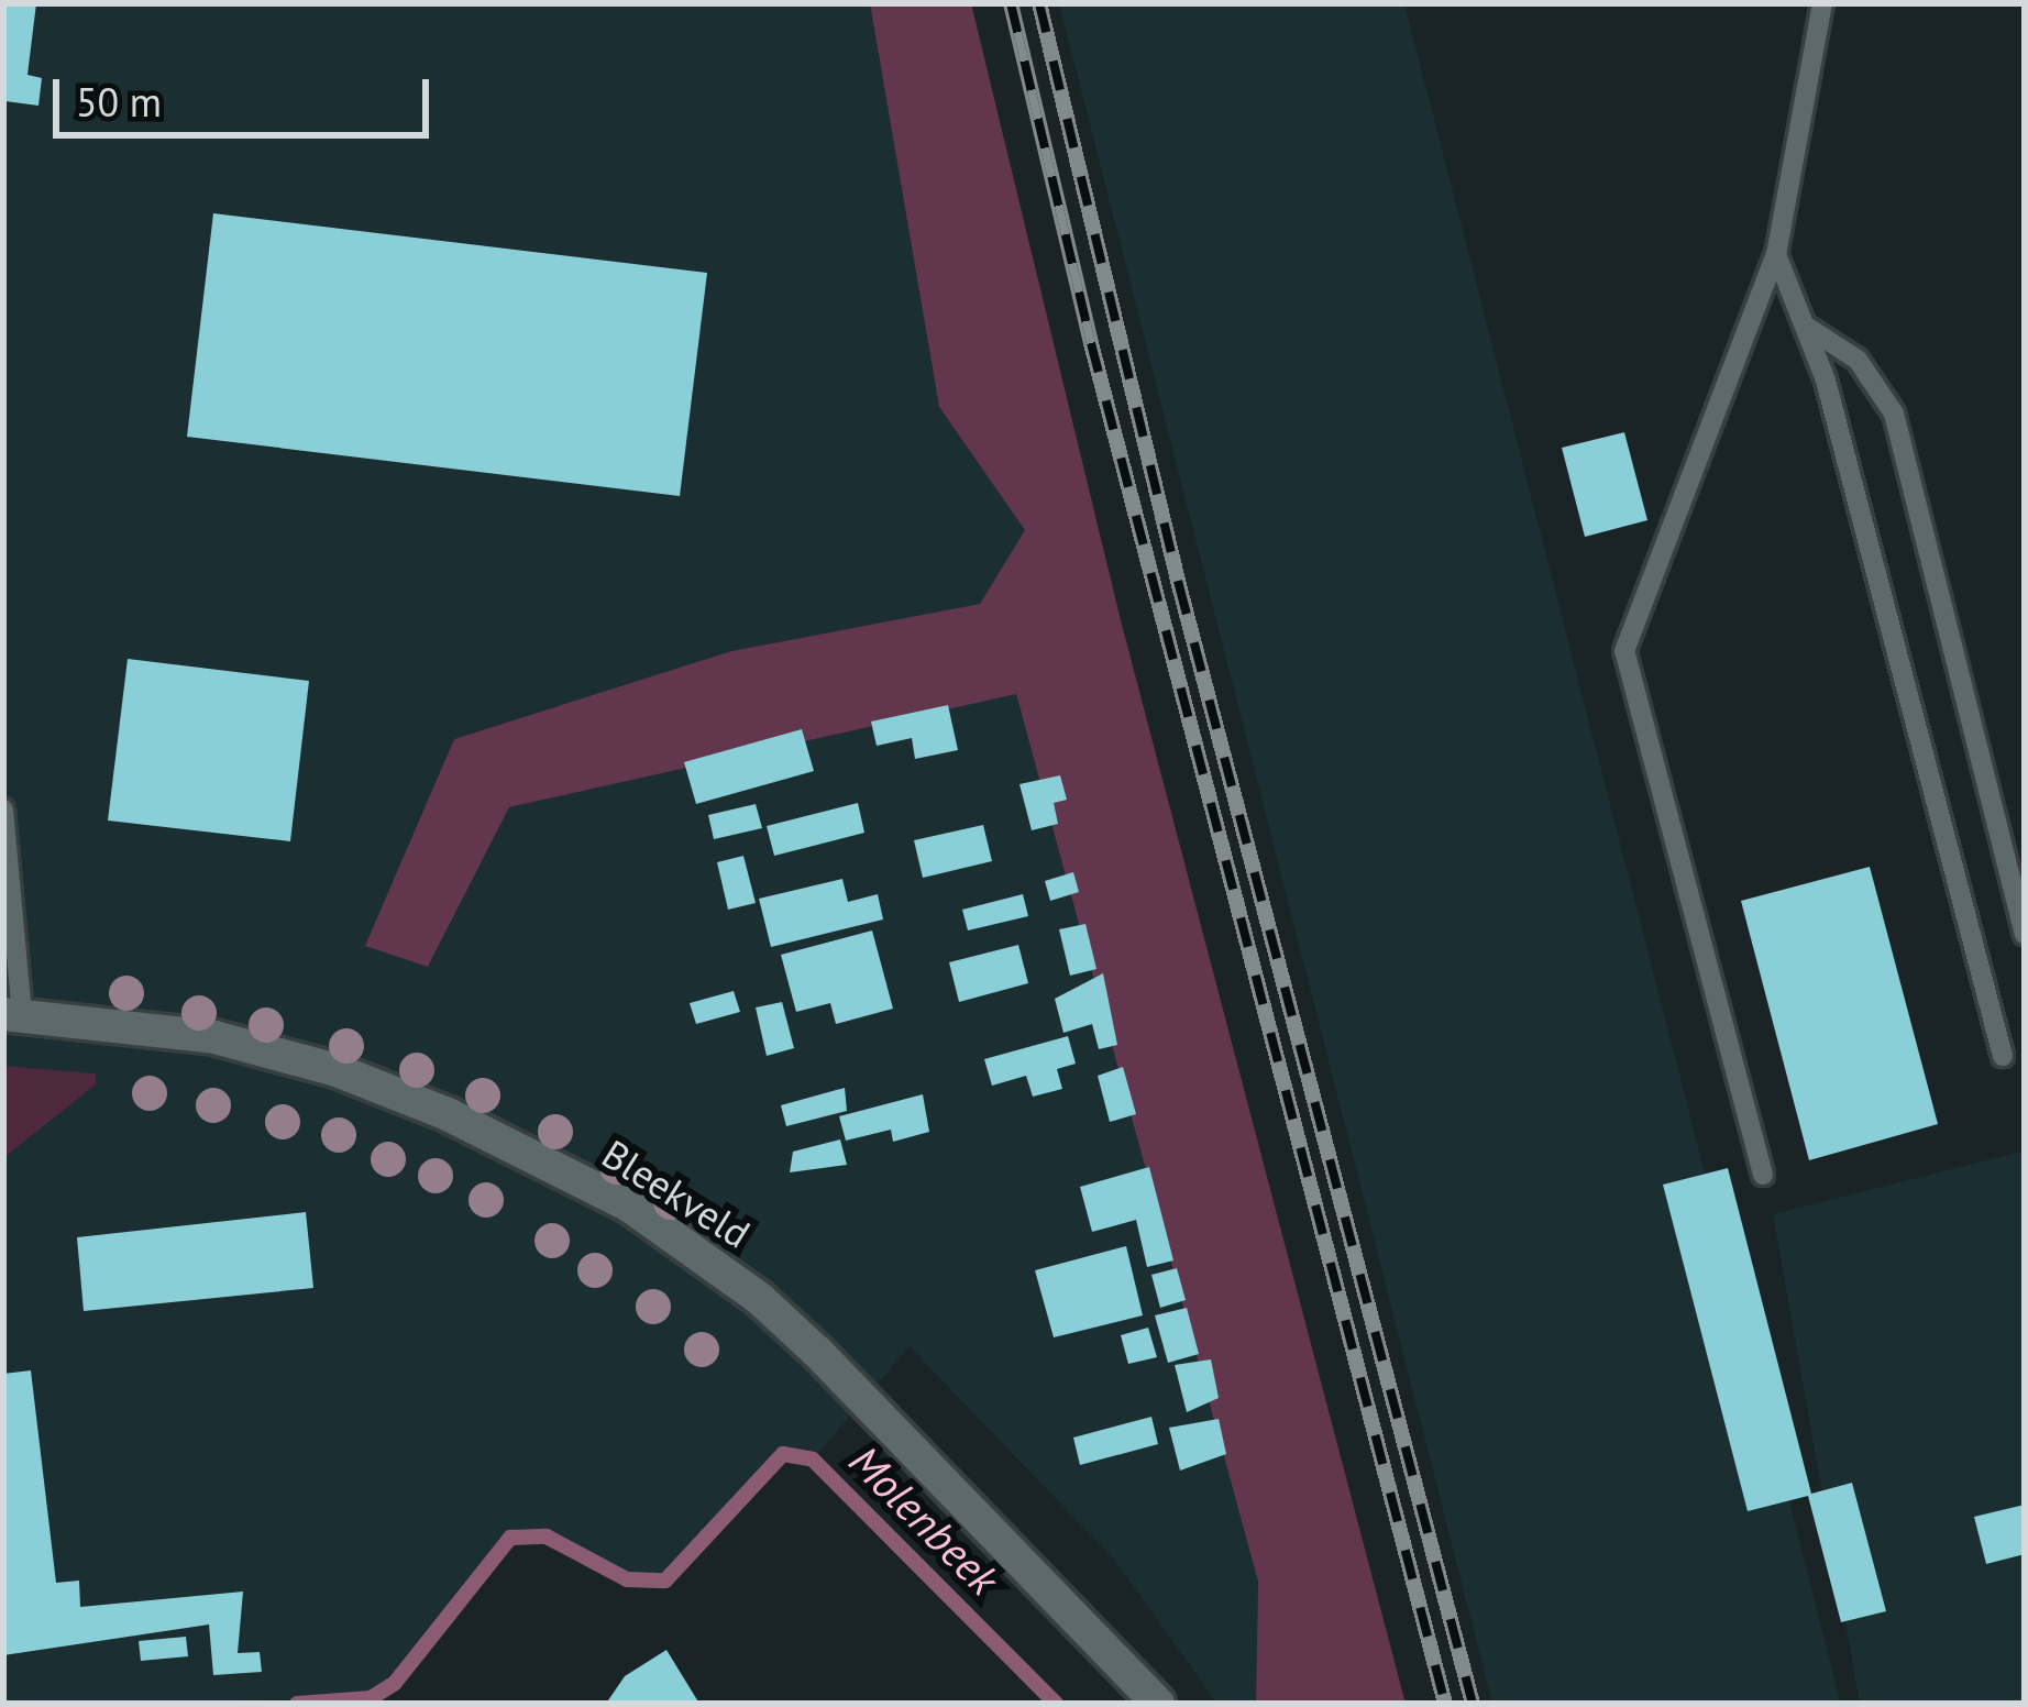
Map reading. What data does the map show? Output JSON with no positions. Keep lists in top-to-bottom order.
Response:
{
  "streets": {
    "street": ["Bleekveld"]
  },
  "water": ["Molenbeek"],
  "scale_bar": "50 m"
}
